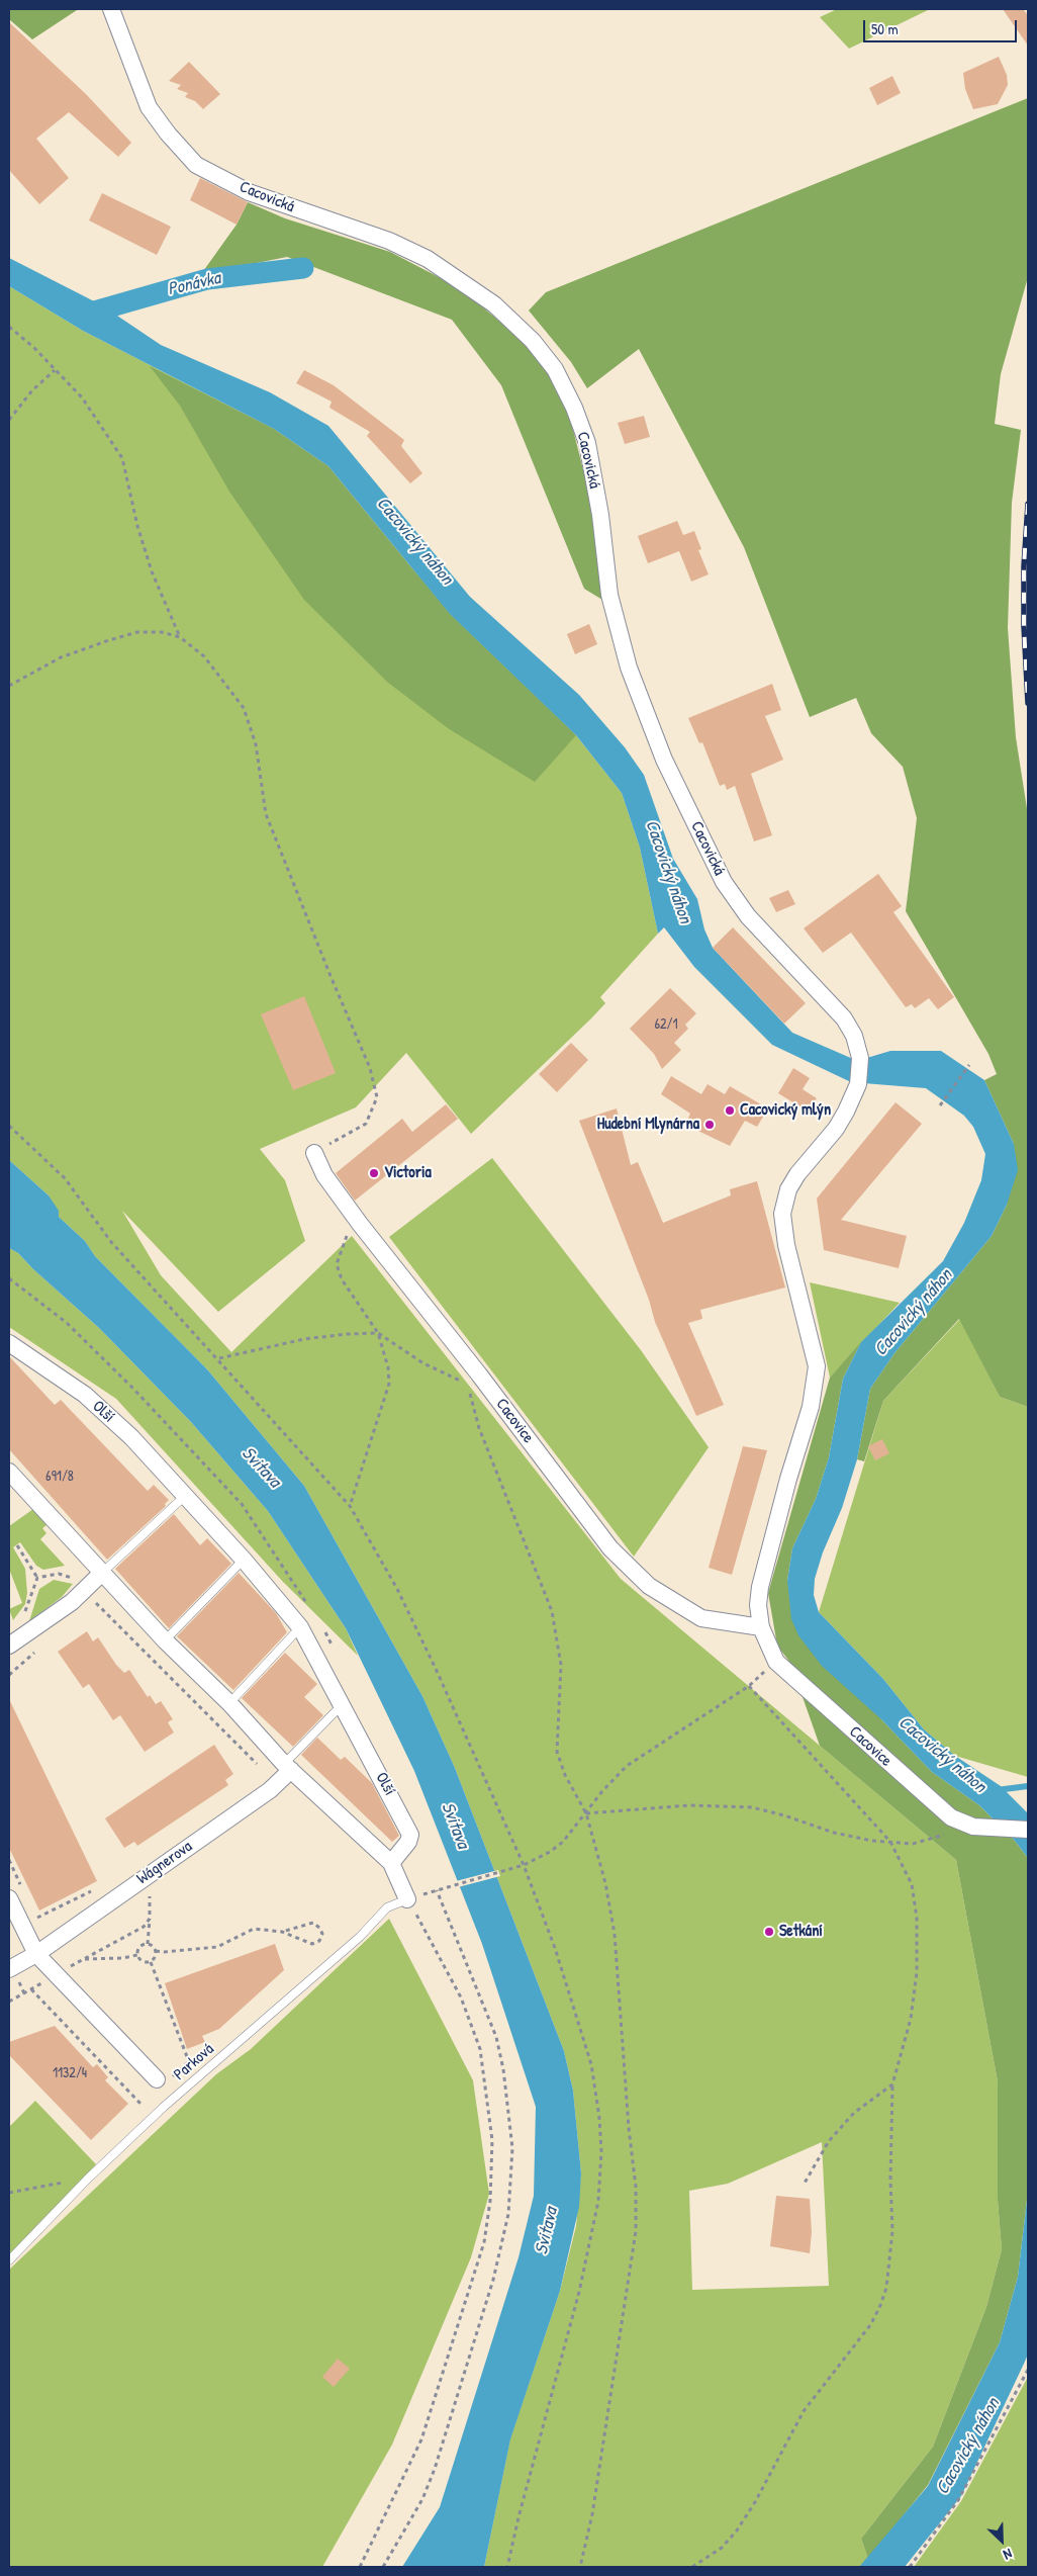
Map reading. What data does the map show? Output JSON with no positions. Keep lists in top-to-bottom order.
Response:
{
  "streets": {
    "street": [
      "Cacovická",
      "Olší",
      "Cacovice",
      "Wágnerova"
    ],
    "lane": ["Parková"]
  },
  "crossings": [
    ["Cacovická", "Cacovice"]
  ],
  "water": ["Ponávka", "Cacovický náhon", "Svitava"],
  "places": [
    "Cacovický mlýn",
    "Hudební Mlynárna",
    "Victoria",
    "Setkání"
  ],
  "house_numbers": ["62/1", "691/8", "1132/4"],
  "scale_bar": "50 m",
  "north": "bottom right"
}
